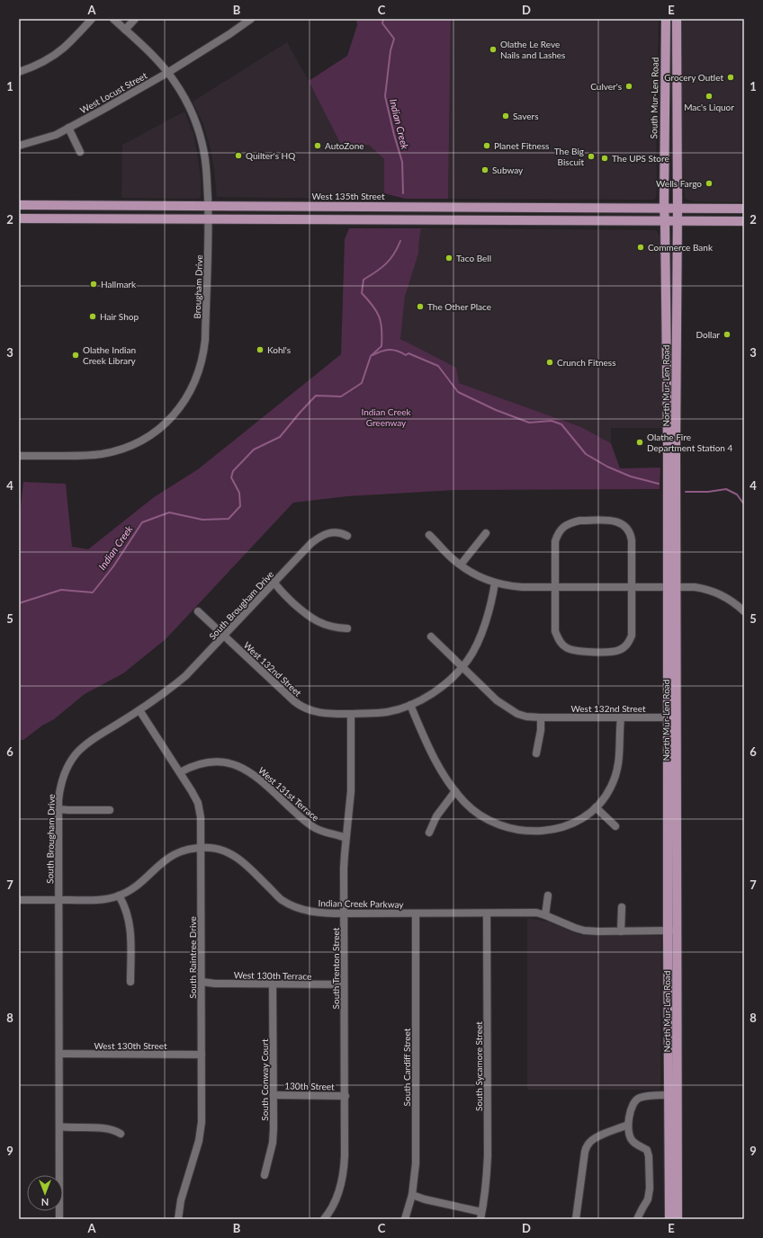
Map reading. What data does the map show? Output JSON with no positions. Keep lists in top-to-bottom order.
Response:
{
  "streets": {
    "main road": ["South Mur-Len Road", "West 135th Street", "North Mur-Len Road"],
    "street": [
      "West Locust Street",
      "Brougham Drive",
      "South Brougham Drive",
      "West 132nd Street",
      "West 131st Terrace",
      "Indian Creek Parkway",
      "South Raintree Drive",
      "South Trenton Street",
      "West 130th Terrace",
      "West 130th Street",
      "South Sycamore Street",
      "South Cardiff Street",
      "South Conway Court",
      "130th Street"
    ]
  },
  "crossings": [
    ["West Locust Street", "Brougham Drive"],
    ["South Mur-Len Road", "West 135th Street"],
    ["South Mur-Len Road", "North Mur-Len Road"],
    ["West 135th Street", "Brougham Drive"],
    ["North Mur-Len Road", "West 132nd Street"],
    ["North Mur-Len Road", "Indian Creek Parkway"],
    ["South Brougham Drive", "West 132nd Street"],
    ["South Brougham Drive", "Indian Creek Parkway"],
    ["South Brougham Drive", "South Raintree Drive"],
    ["South Brougham Drive", "West 130th Street"],
    ["West 132nd Street", "South Trenton Street"],
    ["West 131st Terrace", "South Raintree Drive"],
    ["West 131st Terrace", "South Trenton Street"],
    ["Indian Creek Parkway", "South Raintree Drive"],
    ["Indian Creek Parkway", "South Trenton Street"],
    ["Indian Creek Parkway", "South Sycamore Street"],
    ["Indian Creek Parkway", "South Cardiff Street"],
    ["South Raintree Drive", "West 130th Terrace"],
    ["South Raintree Drive", "West 130th Street"],
    ["South Trenton Street", "West 130th Terrace"],
    ["South Trenton Street", "130th Street"],
    ["West 130th Terrace", "South Conway Court"],
    ["South Conway Court", "130th Street"]
  ],
  "water": ["Indian Creek"],
  "parks": ["Indian Creek Greenway"],
  "places": [
    "Olathe Le Reve Nails and Lashes",
    "Grocery Outlet",
    "Culver's",
    "Mac's Liquor",
    "Savers",
    "AutoZone",
    "Planet Fitness",
    "Quilter's HQ",
    "The Big Biscuit",
    "The UPS Store",
    "Subway",
    "Wells Fargo",
    "Commerce Bank",
    "Taco Bell",
    "Hallmark",
    "The Other Place",
    "Hair Shop",
    "Dollar",
    "Kohl's",
    "Olathe Indian Creek Library",
    "Crunch Fitness",
    "Olathe Fire Department Station 4"
  ],
  "north": "bottom",
  "grid": {
    "columns": [
      "A",
      "B",
      "C",
      "D",
      "E"
    ],
    "rows": [
      "1",
      "2",
      "3",
      "4",
      "5",
      "6",
      "7",
      "8",
      "9"
    ]
  }
}
